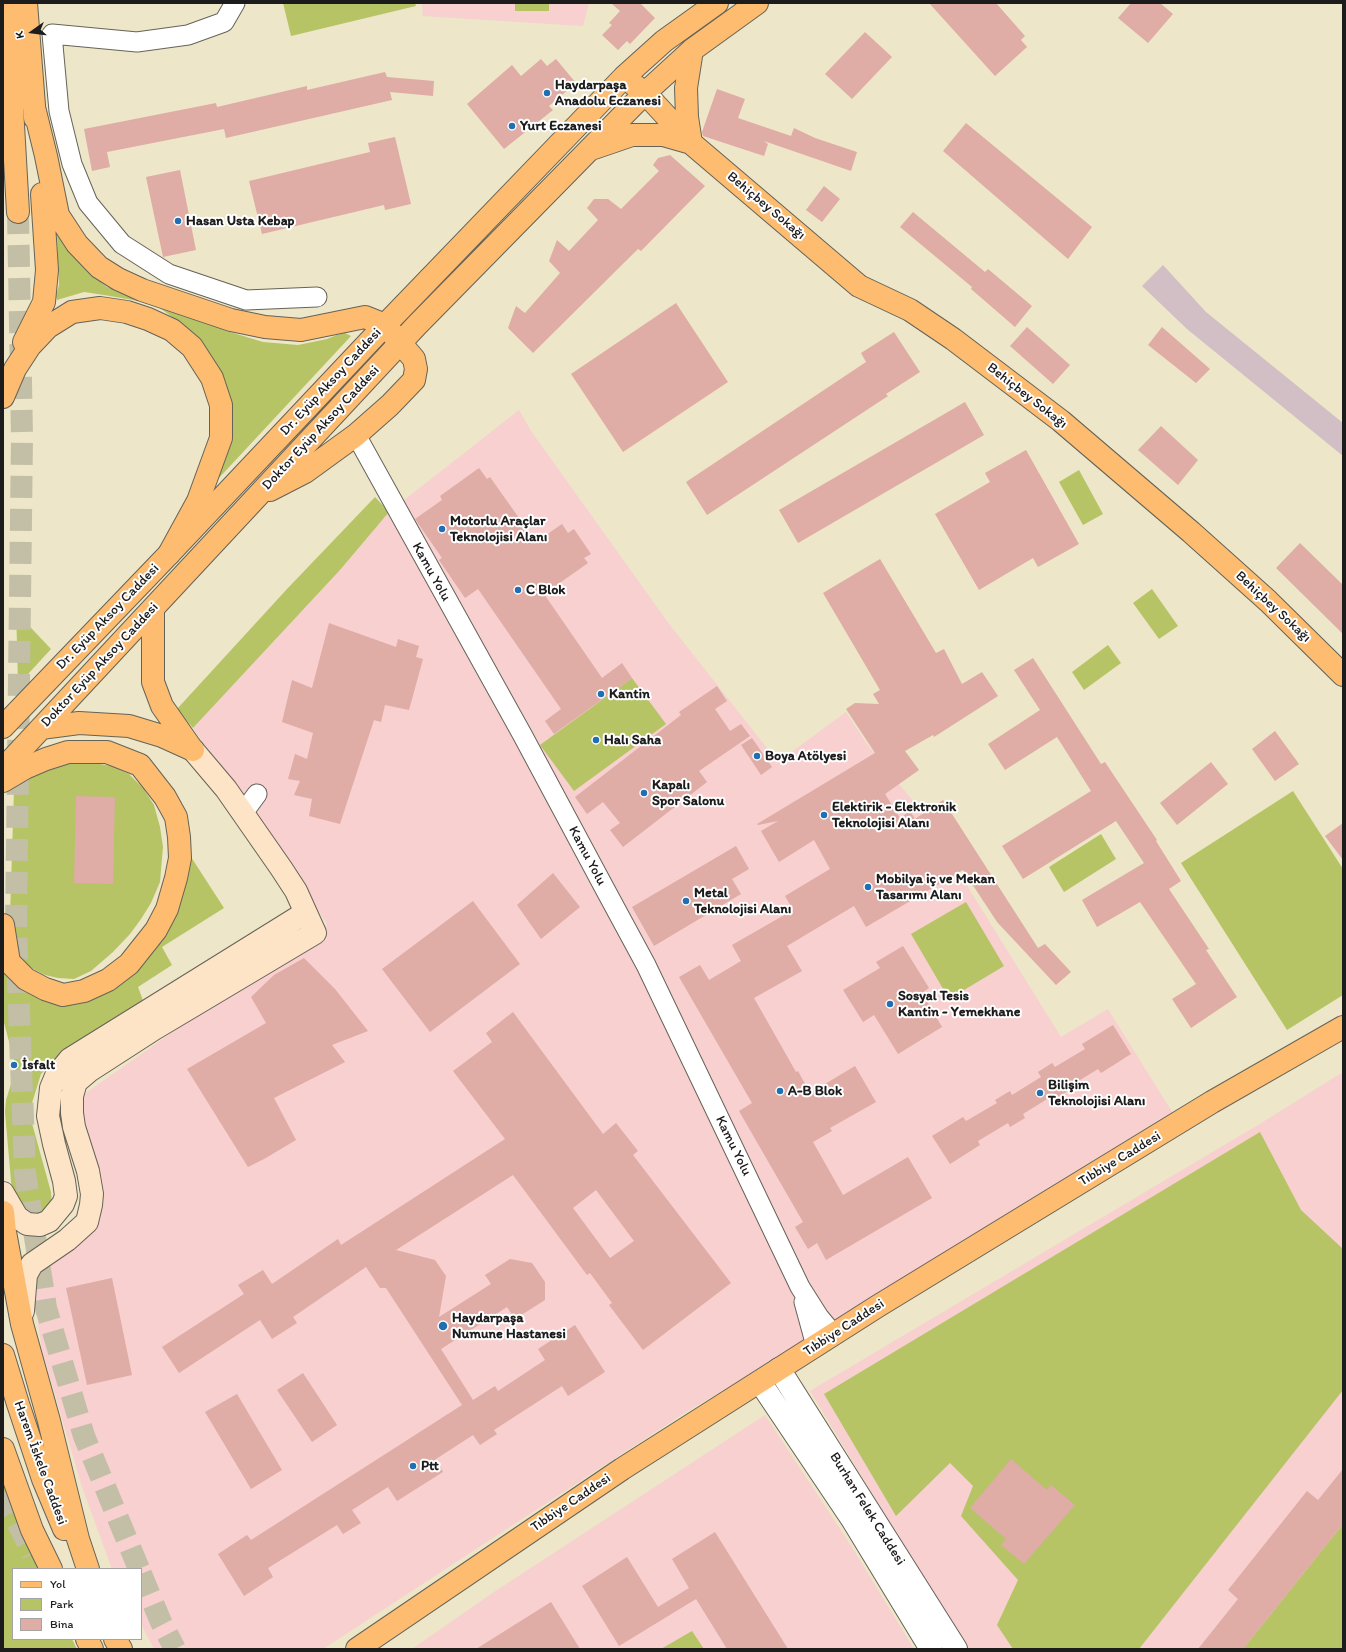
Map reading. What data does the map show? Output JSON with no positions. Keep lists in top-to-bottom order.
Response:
{
  "streets": {
    "main road": [
      "Behiçbey Sokağı",
      "Dr. Eyüp Aksoy Caddesi",
      "Doktor Eyüp Aksoy Caddesi",
      "Tıbbiye Caddesi",
      "Harem İskele Caddesi"
    ],
    "street": ["Kamu Yolu", "Burhan Felek Caddesi"]
  },
  "crossings": [
    ["Behiçbey Sokağı", "Dr. Eyüp Aksoy Caddesi"],
    ["Behiçbey Sokağı", "Doktor Eyüp Aksoy Caddesi"],
    ["Kamu Yolu", "Tıbbiye Caddesi"],
    ["Tıbbiye Caddesi", "Burhan Felek Caddesi"]
  ],
  "places": [
    "Haydarpaşa Anadolu Eczanesi",
    "Yurt Eczanesi",
    "Hasan Usta Kebap",
    "Motorlu Araçlar Teknolojisi Alanı",
    "C Blok",
    "Kantin",
    "Halı Saha",
    "Boya Atölyesi",
    "Kapalı Spor Salonu",
    "Elektirik - Elektronik Teknolojisi Alanı",
    "Mobilya iç ve Mekan Tasarımı Alanı",
    "Metal Teknolojisi Alanı",
    "Sosyal Tesis Kantin - Yemekhane",
    "İsfalt",
    "A-B Blok",
    "Bilişim Teknolojisi Alanı",
    "Haydarpaşa Numune Hastanesi",
    "Ptt"
  ],
  "legend": ["Yol", "Park", "Bina"],
  "north": "left"
}
